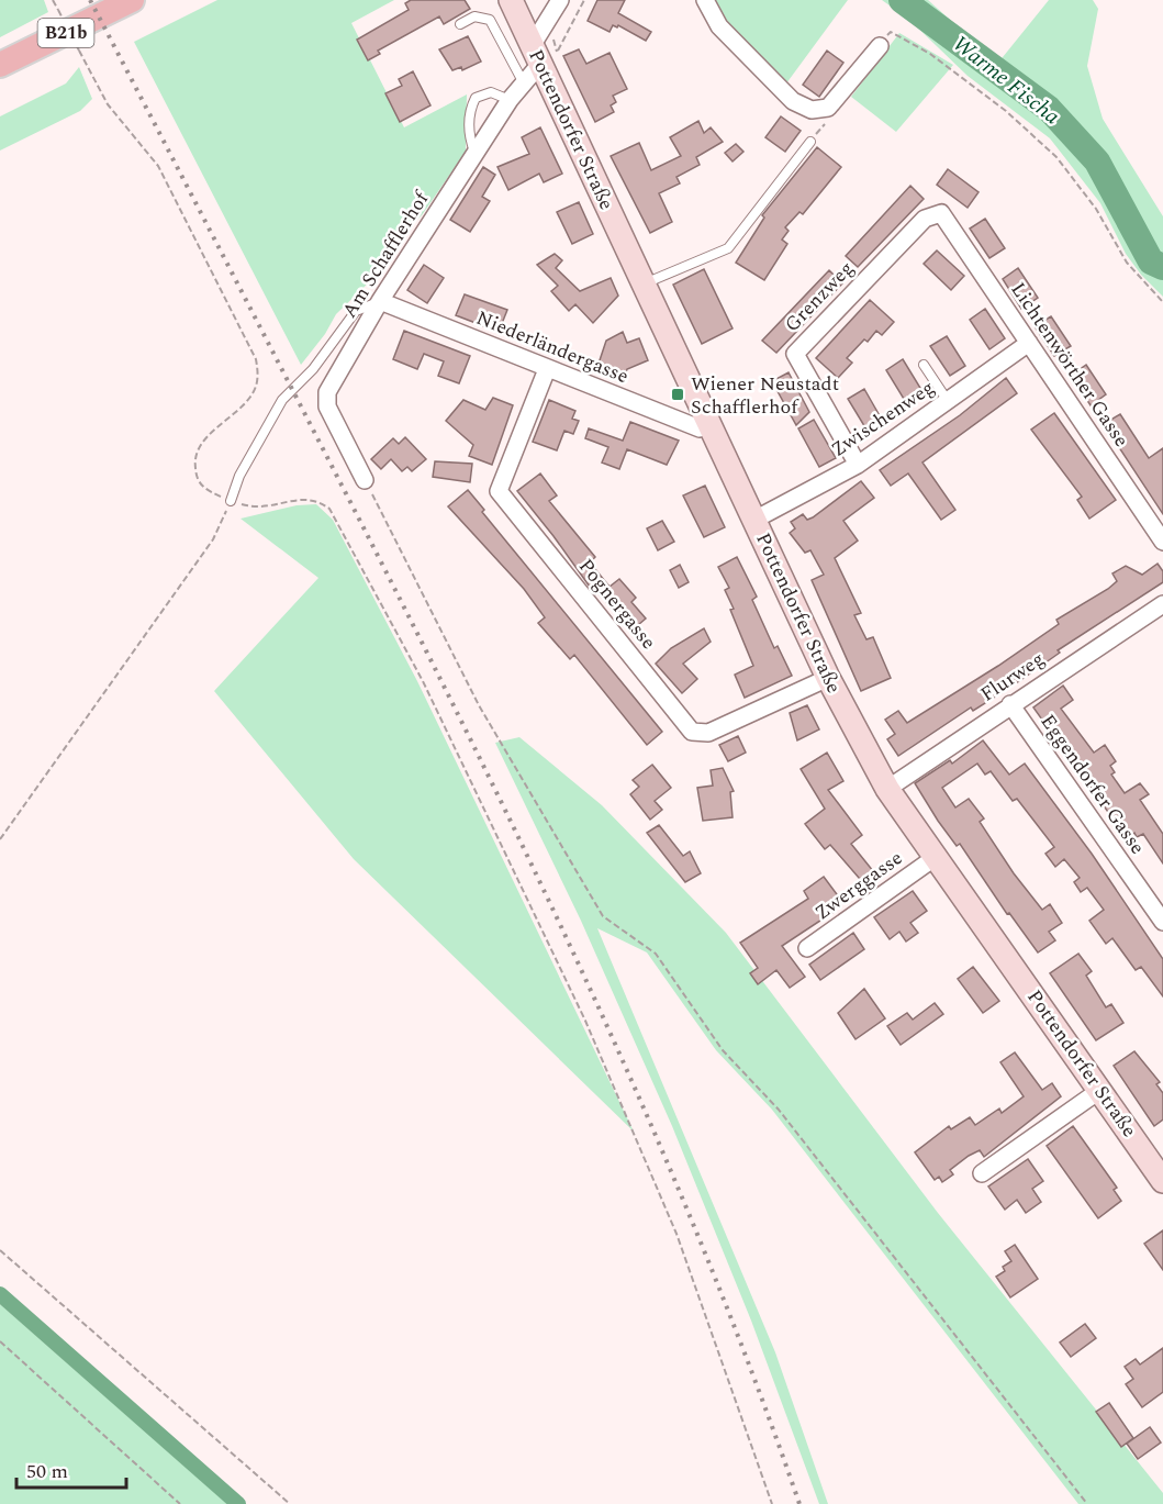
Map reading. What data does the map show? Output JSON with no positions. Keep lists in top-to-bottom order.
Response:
{
  "streets": {
    "main road": ["B21b", "Pottendorfer Straße"],
    "street": [
      "Am Schafflerhof",
      "Grenzweg",
      "Niederländergasse",
      "Lichtenwörther Gasse",
      "Zwischenweg",
      "Pognergasse",
      "Flurweg",
      "Eggendorfer Gasse",
      "Zwerggasse"
    ]
  },
  "crossings": [
    ["Pottendorfer Straße", "Am Schafflerhof"],
    ["Pottendorfer Straße", "Niederländergasse"],
    ["Pottendorfer Straße", "Zwischenweg"],
    ["Pottendorfer Straße", "Pognergasse"],
    ["Pottendorfer Straße", "Flurweg"],
    ["Pottendorfer Straße", "Zwerggasse"],
    ["Am Schafflerhof", "Niederländergasse"],
    ["Grenzweg", "Lichtenwörther Gasse"],
    ["Grenzweg", "Zwischenweg"],
    ["Niederländergasse", "Pognergasse"],
    ["Lichtenwörther Gasse", "Zwischenweg"],
    ["Flurweg", "Eggendorfer Gasse"]
  ],
  "water": ["Warme Fischa"],
  "places": {
    "transit": ["Wiener Neustadt Schafflerhof"]
  },
  "scale_bar": "50 m"
}
